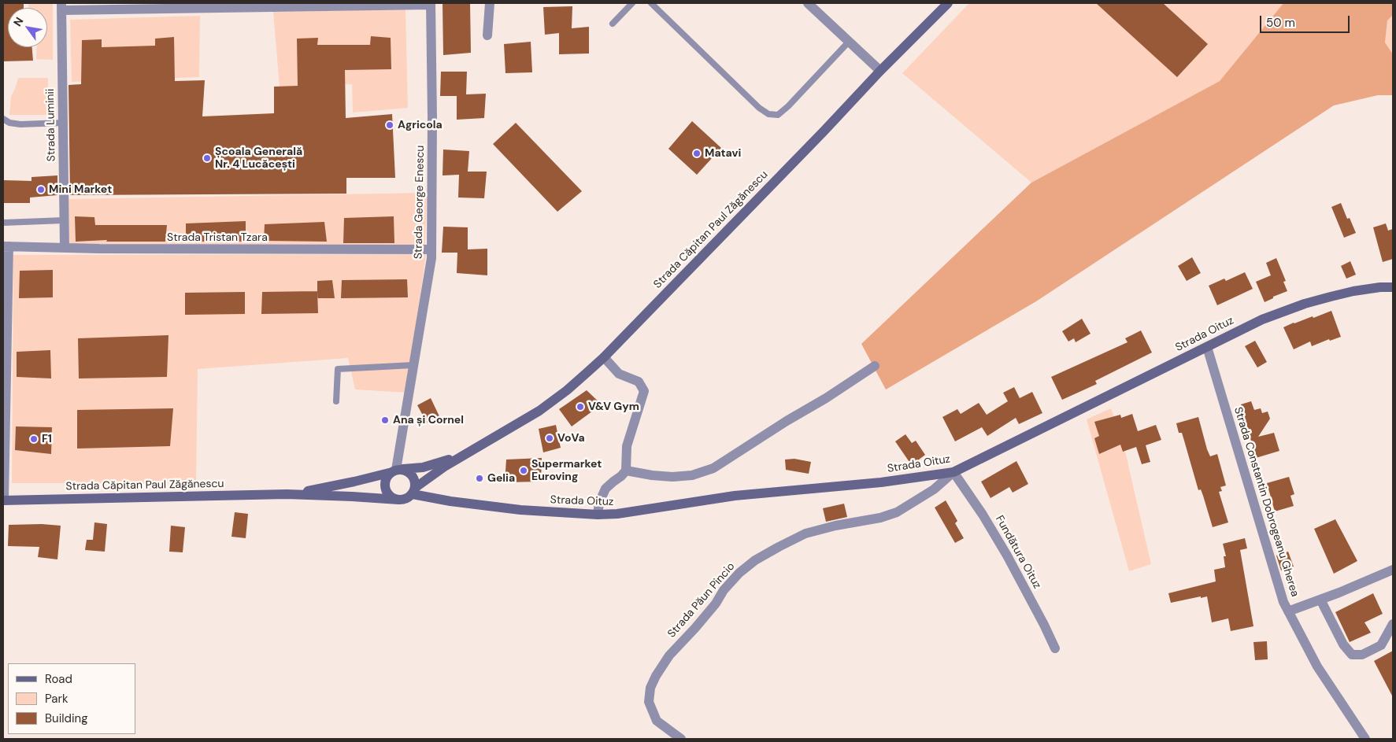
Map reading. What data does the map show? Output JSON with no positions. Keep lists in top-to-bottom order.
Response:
{
  "streets": {
    "main road": ["Strada Căpitan Paul Zăgănescu", "Strada Oituz"],
    "street": [
      "Strada Luminii",
      "Strada George Enescu",
      "Strada Tristan Tzara",
      "Strada Constantin Dobrogeanu Gherea",
      "Fundătura Oituz",
      "Strada Păun Pincio"
    ]
  },
  "crossings": [
    ["Strada Luminii", "Strada Tristan Tzara"],
    ["Strada George Enescu", "Strada Căpitan Paul Zăgănescu"],
    ["Strada George Enescu", "Strada Tristan Tzara"],
    ["Strada George Enescu", "Strada Oituz"],
    ["Strada Căpitan Paul Zăgănescu", "Strada Oituz"],
    ["Strada Oituz", "Strada Constantin Dobrogeanu Gherea"],
    ["Strada Oituz", "Fundătura Oituz"],
    ["Strada Oituz", "Strada Păun Pincio"],
    ["Fundătura Oituz", "Strada Păun Pincio"]
  ],
  "places": [
    "Agricola",
    "Matavi",
    "Școala Generală Nr. 4 Lucăcești",
    "Mini Market",
    "V&V Gym",
    "Ana și Cornel",
    "VoVa",
    "F1",
    "Supermarket Euroving",
    "Gelia"
  ],
  "legend": ["Road", "Park", "Building"],
  "scale_bar": "50 m",
  "north": "top left"
}
